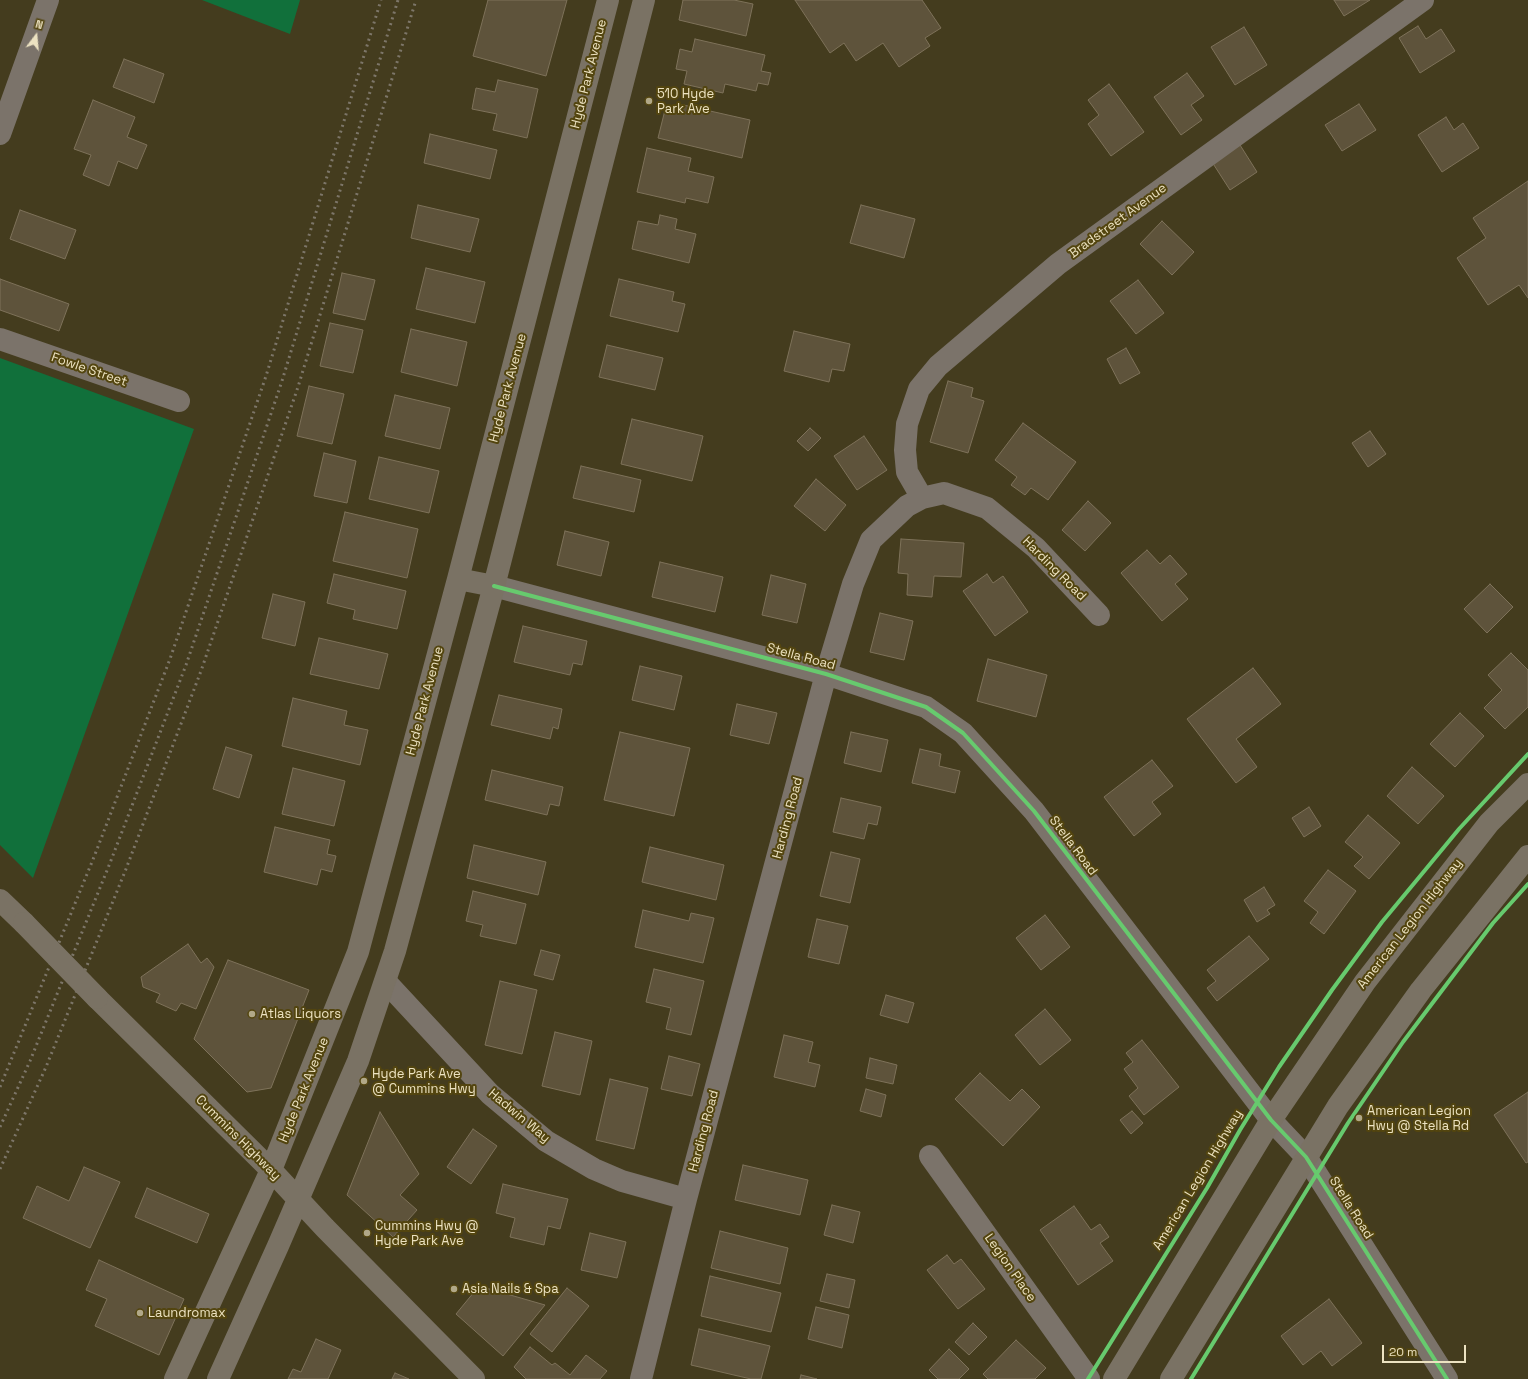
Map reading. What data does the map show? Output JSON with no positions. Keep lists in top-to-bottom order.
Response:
{
  "streets": {
    "main road": ["Hyde Park Avenue", "American Legion Highway", "Cummins Highway"],
    "street": [
      "Bradstreet Avenue",
      "Fowle Street",
      "Harding Road",
      "Stella Road",
      "Hadwin Way",
      "Legion Place"
    ]
  },
  "crossings": [
    ["Hyde Park Avenue", "Cummins Highway"],
    ["Bradstreet Avenue", "Harding Road"],
    ["Harding Road", "Stella Road"],
    ["Harding Road", "Hadwin Way"],
    ["Stella Road", "American Legion Highway"]
  ],
  "places": [
    "510 Hyde Park Ave",
    "Atlas Liquors",
    "Hyde Park Ave @ Cummins Hwy",
    "American Legion Hwy @ Stella Rd",
    "Cummins Hwy @ Hyde Park Ave",
    "Asia Nails & Spa",
    "Laundromax"
  ],
  "scale_bar": "20 m",
  "north": "top"
}
